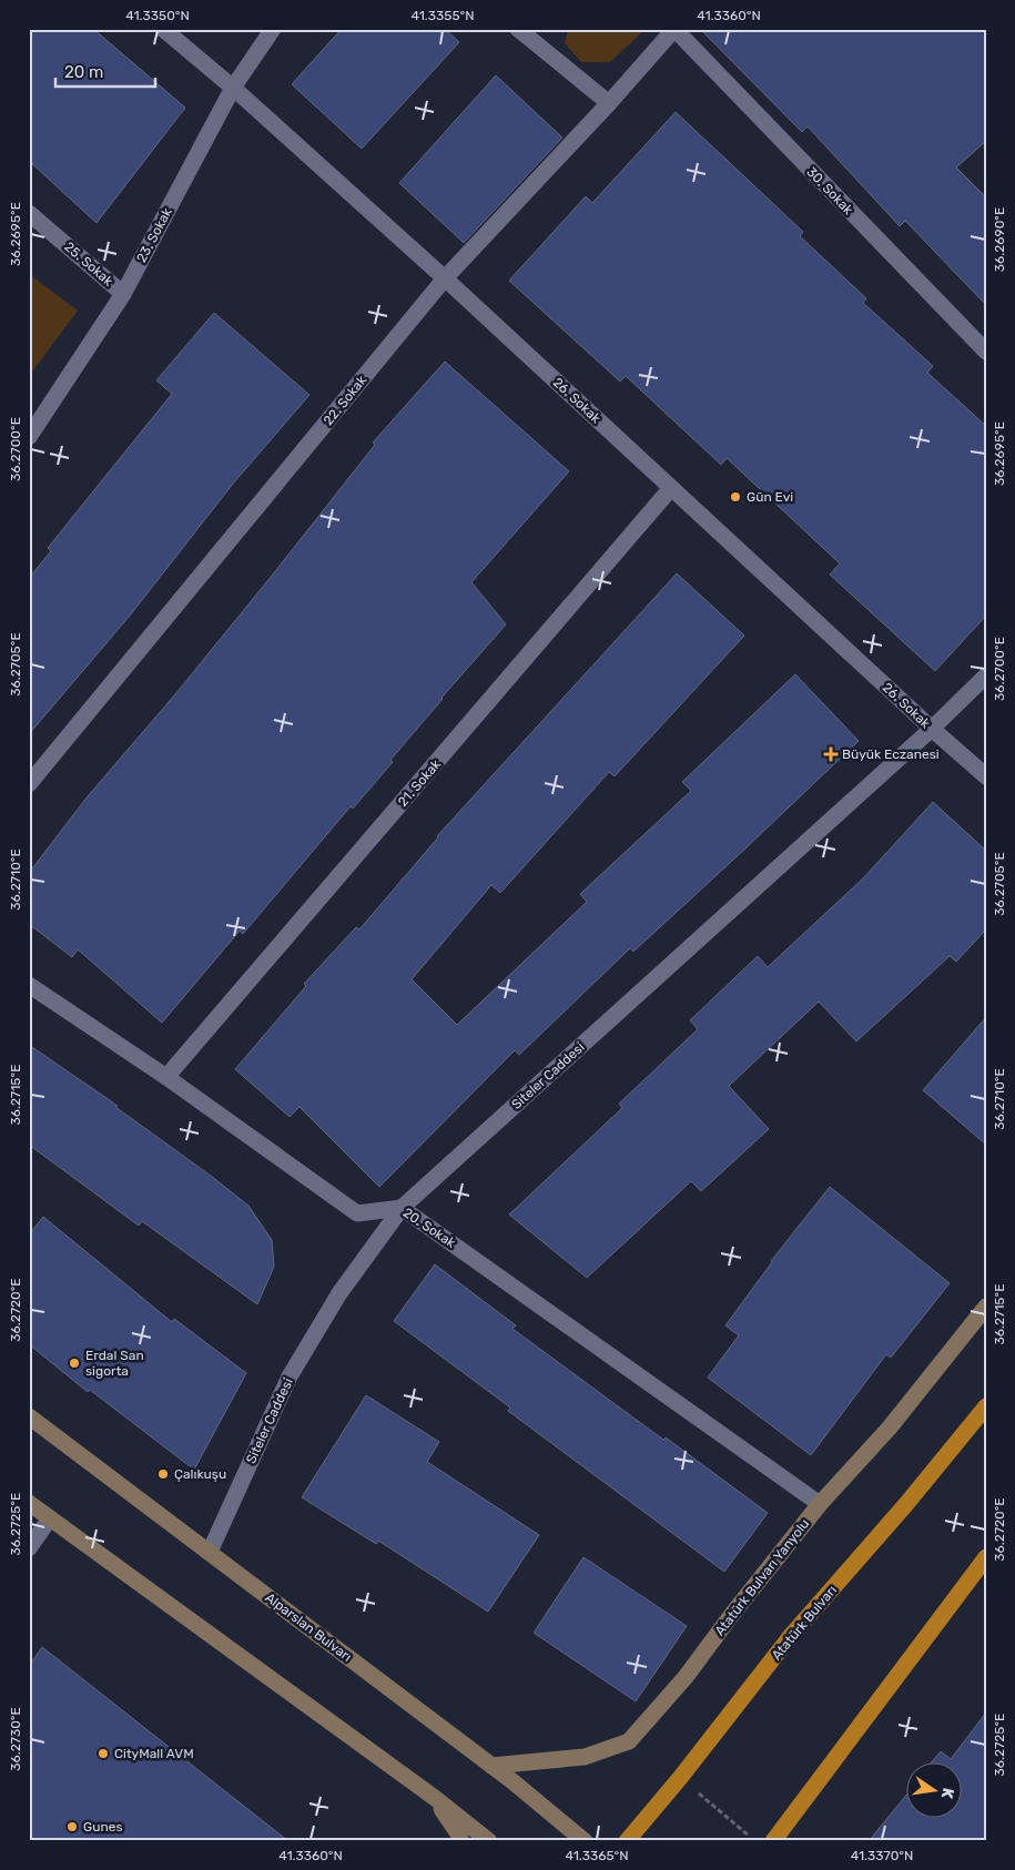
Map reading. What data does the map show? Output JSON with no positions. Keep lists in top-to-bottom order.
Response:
{
  "streets": {
    "highway": ["Atatürk Bulvarı"],
    "main road": ["Atatürk Bulvarı Yanyolu", "Alparslan Bulvarı"],
    "street": [
      "30. Sokak",
      "23. Sokak",
      "25. Sokak",
      "22. Sokak",
      "26. Sokak",
      "21. Sokak",
      "Siteler Caddesi",
      "20. Sokak"
    ]
  },
  "crossings": [
    ["30. Sokak", "22. Sokak"],
    ["23. Sokak", "25. Sokak"],
    ["23. Sokak", "26. Sokak"],
    ["22. Sokak", "26. Sokak"],
    ["26. Sokak", "21. Sokak"],
    ["26. Sokak", "Siteler Caddesi"],
    ["21. Sokak", "20. Sokak"],
    ["Siteler Caddesi", "20. Sokak"],
    ["Siteler Caddesi", "Alparslan Bulvarı"],
    ["20. Sokak", "Atatürk Bulvarı Yanyolu"],
    ["Atatürk Bulvarı Yanyolu", "Alparslan Bulvarı"]
  ],
  "places": {
    "other": [
      "Gün Evi",
      "Erdal San sigorta",
      "Çalıkuşu",
      "CityMall AVM",
      "Gunes"
    ],
    "health": ["Büyük Eczanesi"]
  },
  "scale_bar": "20 m",
  "north": "right",
  "coordinates": [
    "41.3350°N",
    "41.3355°N",
    "41.3360°N",
    "36.2695°E",
    "36.2690°E",
    "36.2700°E",
    "36.2705°E",
    "36.2710°E",
    "36.2715°E",
    "36.2720°E",
    "36.2725°E",
    "36.2730°E",
    "41.3365°N",
    "41.3370°N"
  ]
}
